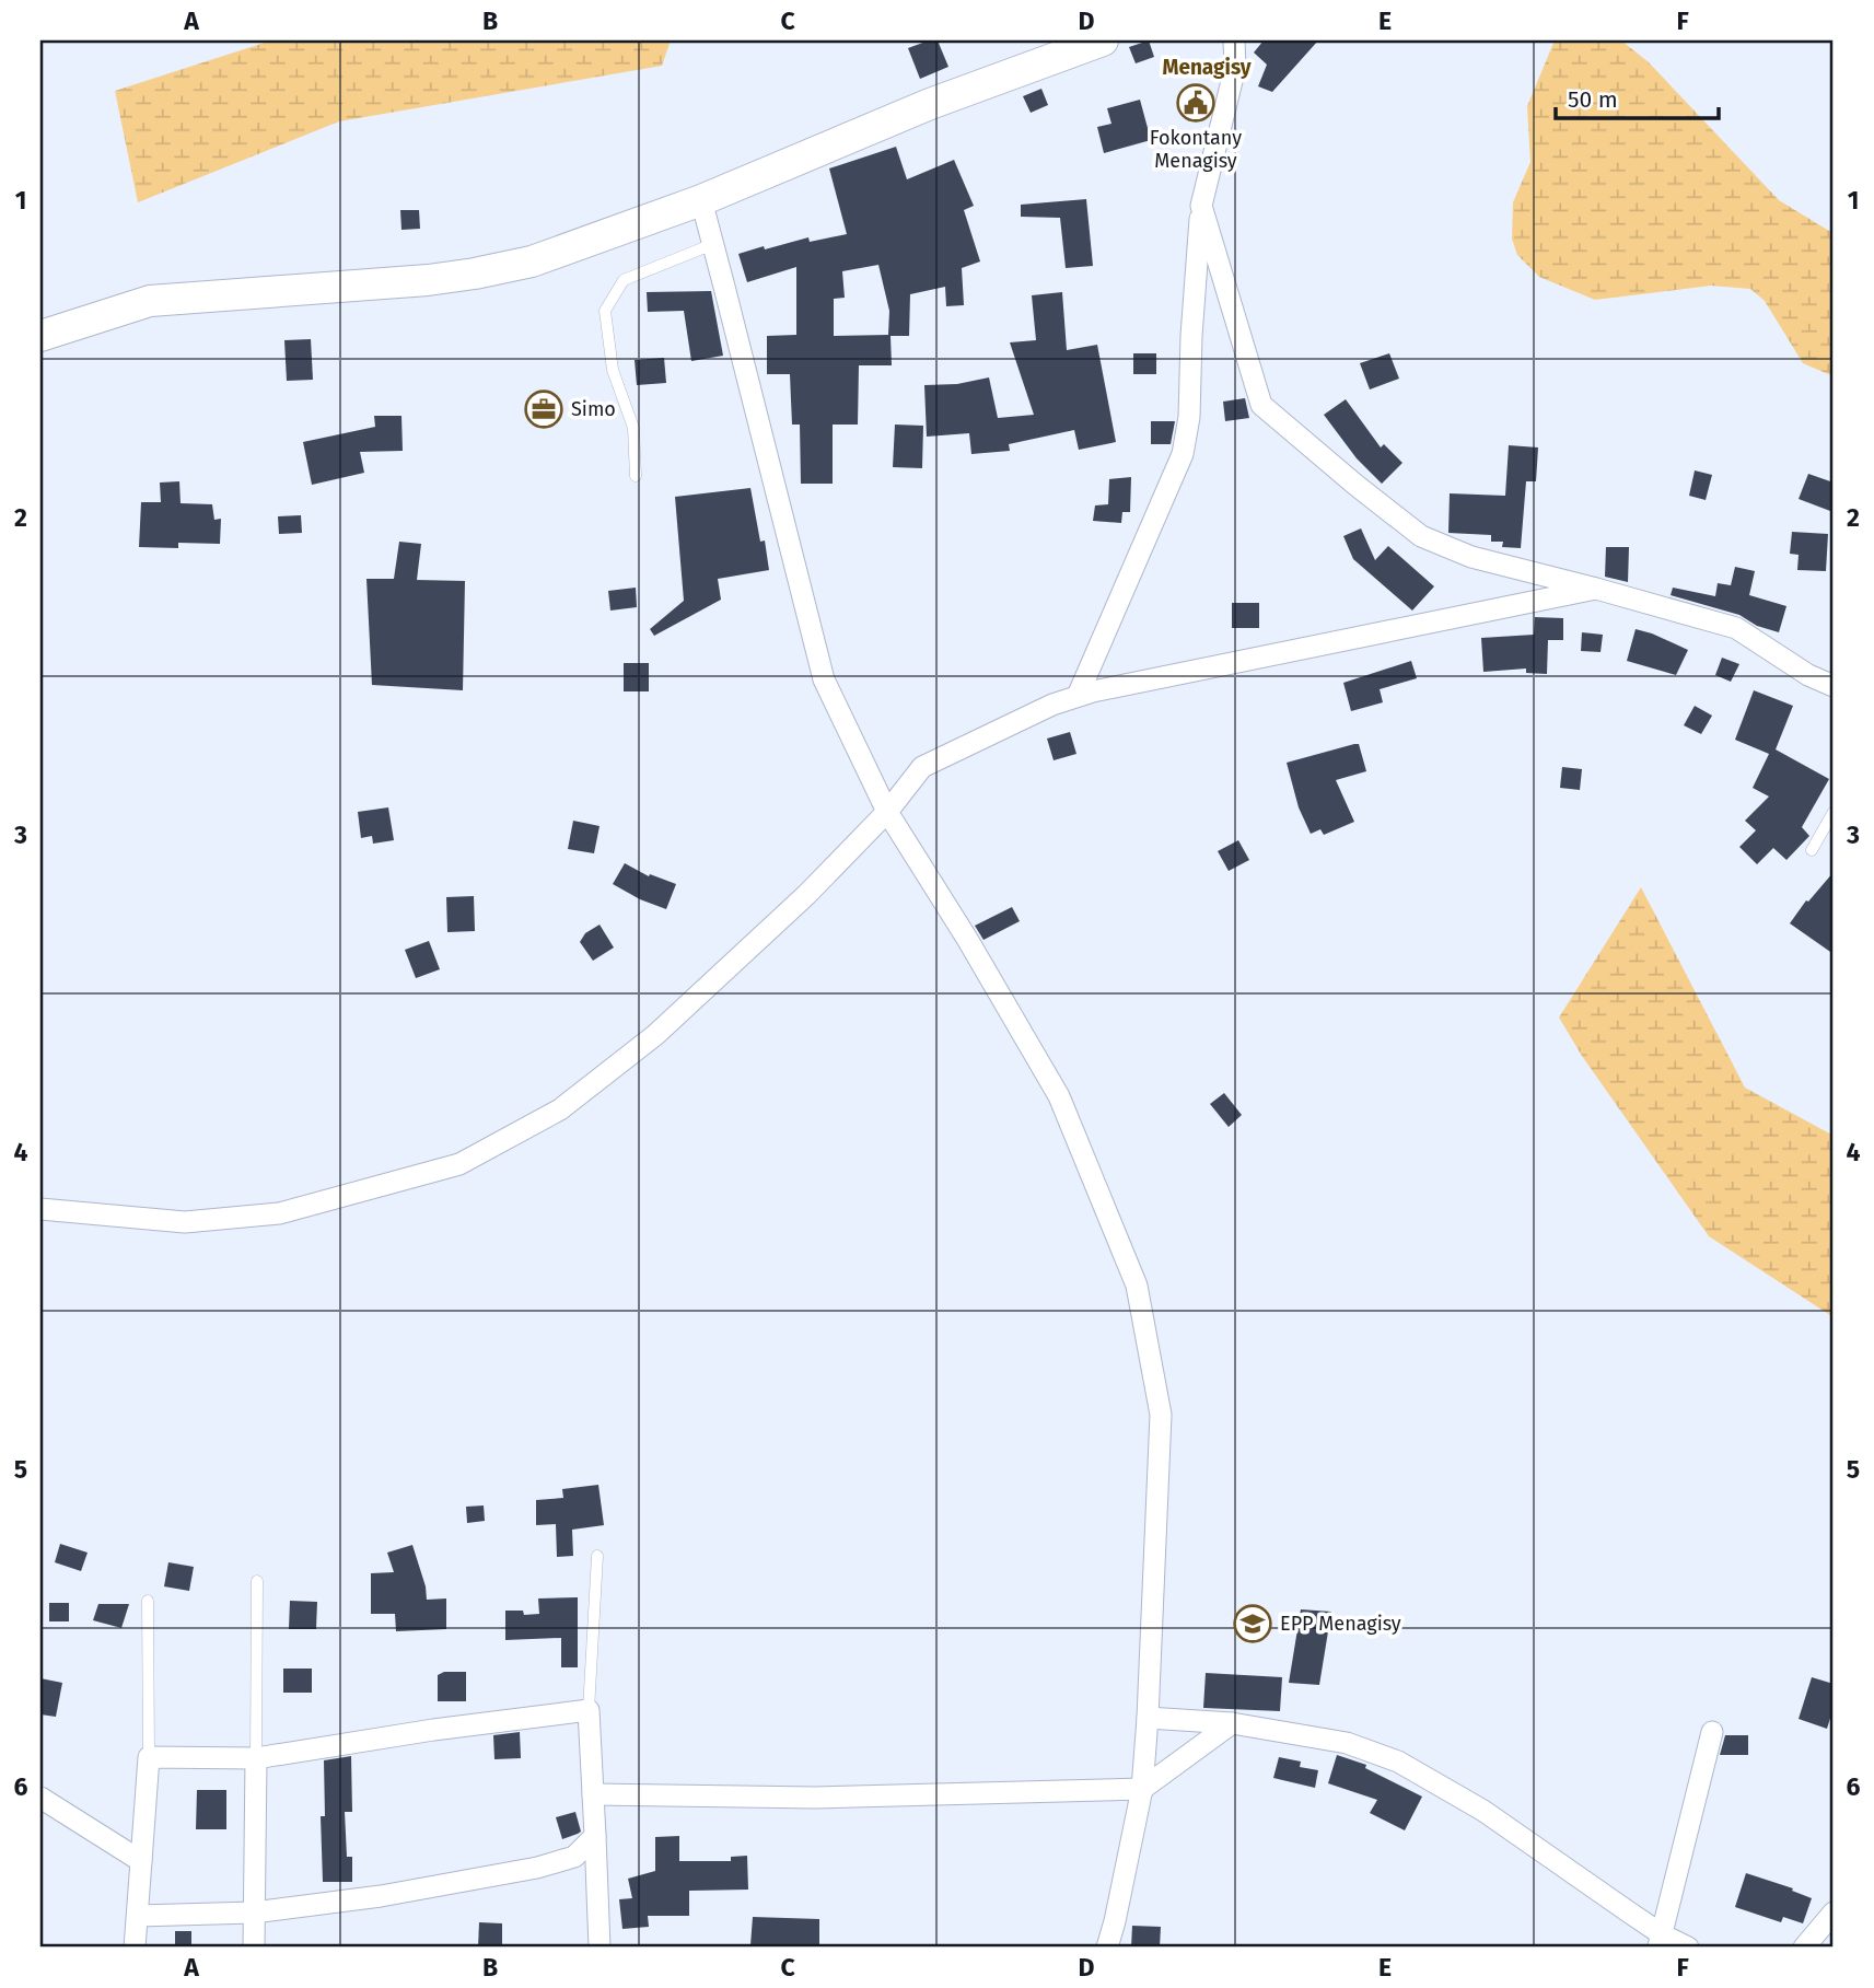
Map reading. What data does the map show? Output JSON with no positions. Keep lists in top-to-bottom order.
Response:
{
  "districts": ["Menagisy"],
  "places": {
    "public building": ["Fokontany Menagisy"],
    "office": ["Simo"],
    "school or university": ["EPP Menagisy"]
  },
  "scale_bar": "50 m",
  "grid": {
    "columns": [
      "A",
      "B",
      "C",
      "D",
      "E",
      "F"
    ],
    "rows": [
      "1",
      "2",
      "3",
      "4",
      "5",
      "6"
    ]
  }
}
